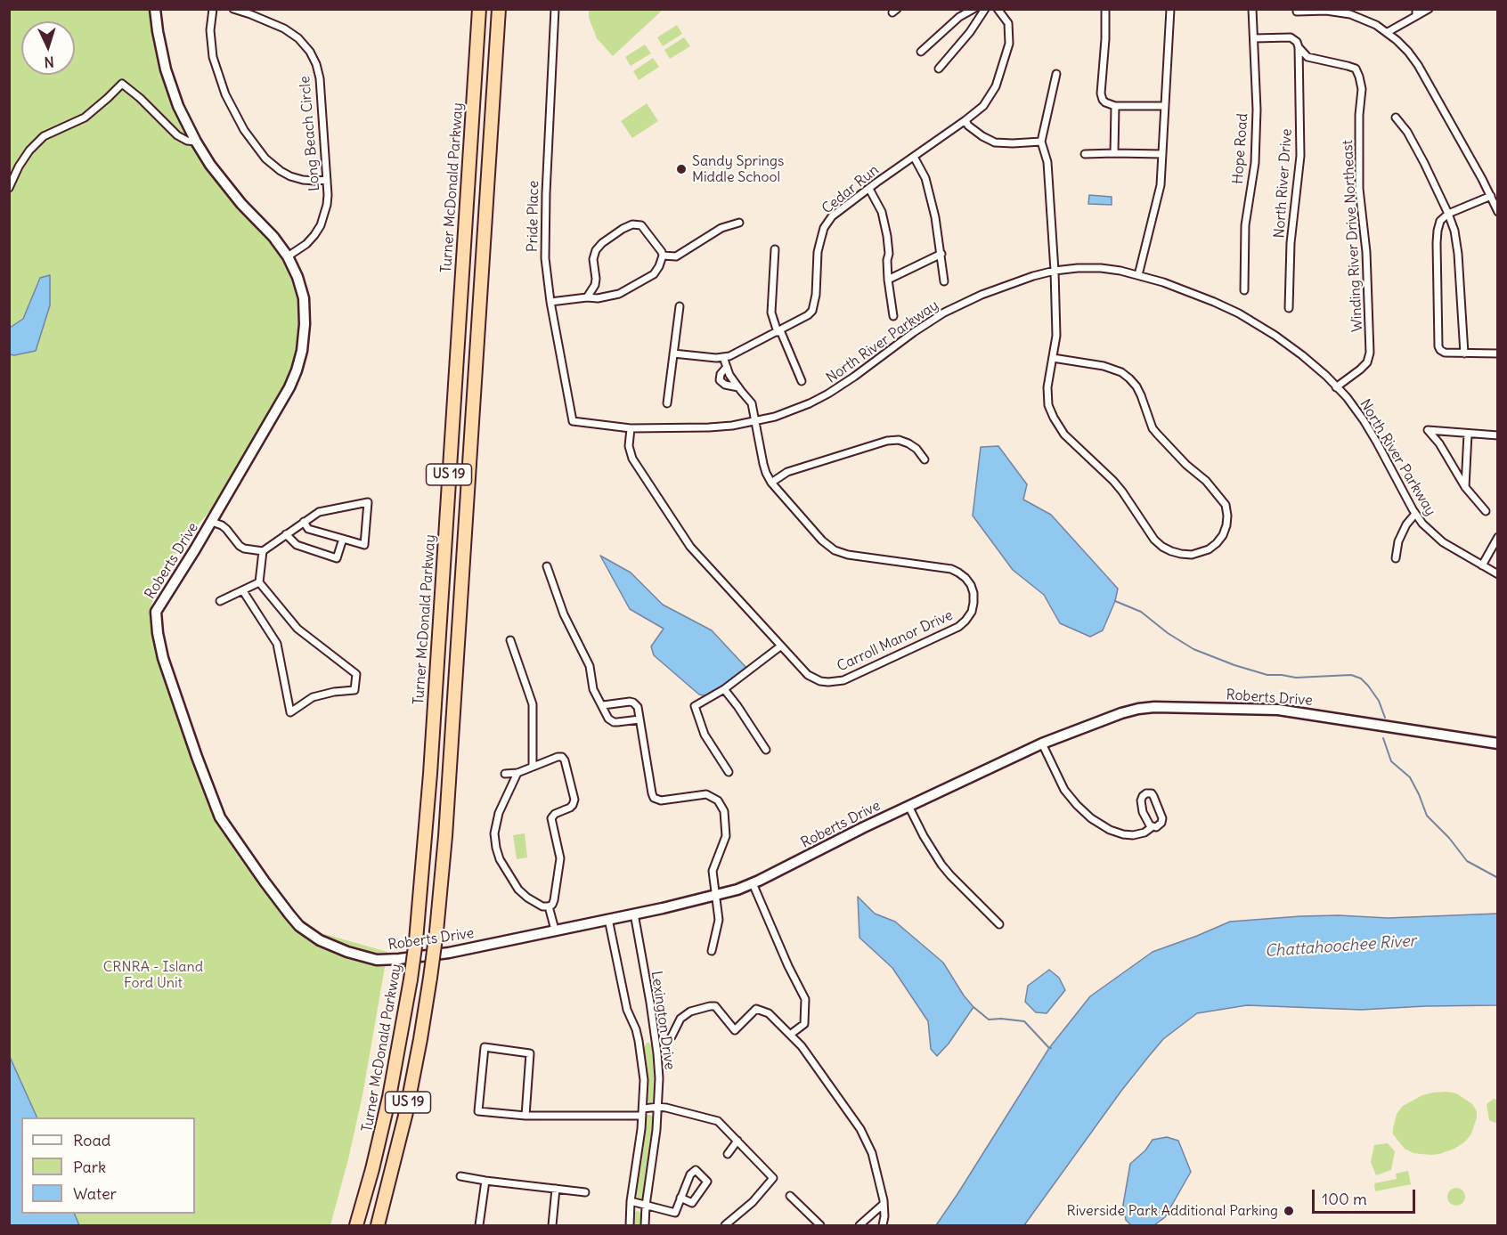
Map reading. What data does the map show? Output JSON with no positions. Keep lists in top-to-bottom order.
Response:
{
  "streets": {
    "highway": ["Turner McDonald Parkway", "US 19"],
    "street": [
      "Long Beach Circle",
      "Hope Road",
      "North River Drive",
      "Cedar Run",
      "Pride Place",
      "Winding River Drive Northeast",
      "North River Parkway",
      "Roberts Drive",
      "Carroll Manor Drive",
      "Lexington Drive"
    ]
  },
  "crossings": [
    ["Long Beach Circle", "Roberts Drive"],
    ["North River Drive", "Winding River Drive Northeast"],
    ["Pride Place", "North River Parkway"],
    ["Winding River Drive Northeast", "North River Parkway"],
    ["North River Parkway", "Carroll Manor Drive"],
    ["Roberts Drive", "Lexington Drive"]
  ],
  "water": ["Chattahoochee River"],
  "parks": ["CRNRA - Island Ford Unit"],
  "places": ["Sandy Springs Middle School", "Riverside Park Additional Parking"],
  "legend": ["Road", "Park", "Water"],
  "scale_bar": "100 m",
  "north": "bottom"
}
